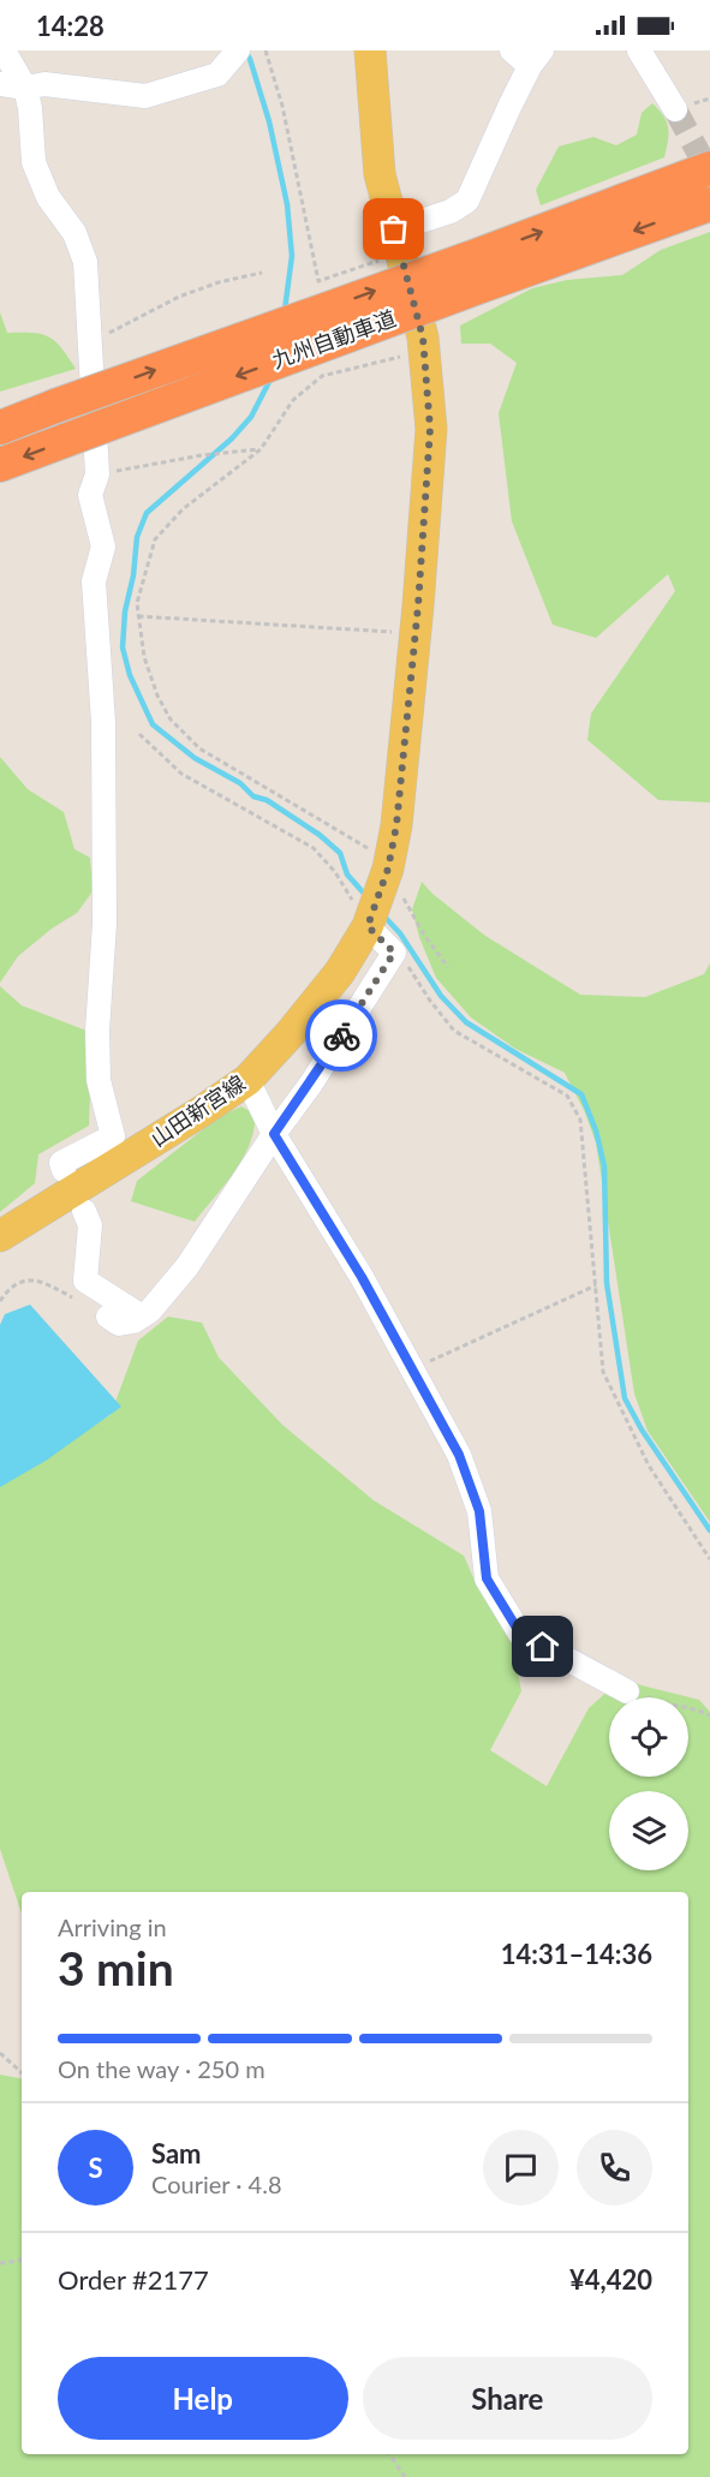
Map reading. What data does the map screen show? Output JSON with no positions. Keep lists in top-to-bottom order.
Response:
{
  "streets": {
    "highway": ["九州自動車道"],
    "main road": ["山田新宮線"]
  },
  "page": {
    "status": "14:28",
    "heading": ["3 min", "Arriving in", "14:31–14:36"],
    "panel": [
      "Sam",
      "Courier · 4.8",
      "Order #2177",
      "¥4,420"
    ],
    "bar": "On the way · 250 m",
    "round": "S",
    "buttons": ["Help", "Share"]
  }
}
